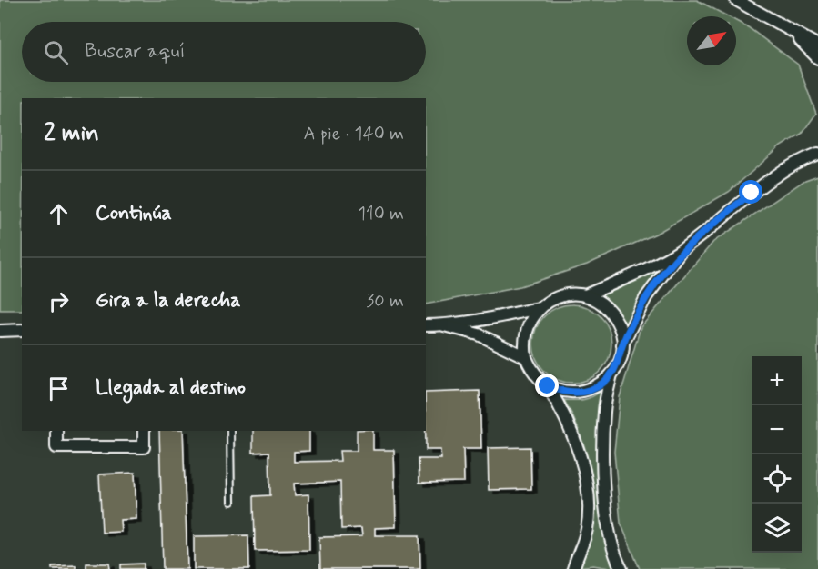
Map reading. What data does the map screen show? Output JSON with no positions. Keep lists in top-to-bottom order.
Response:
{
  "north": "top right",
  "page": {
    "search": "Buscar aquí",
    "heading": ["2 min", "A pie · 140 m"],
    "list": [
      ["Continúa", "110 m"],
      ["Gira a la derecha", "30 m"],
      "Llegada al destino"
    ],
    "map_buttons": ["+", "−"]
  }
}
